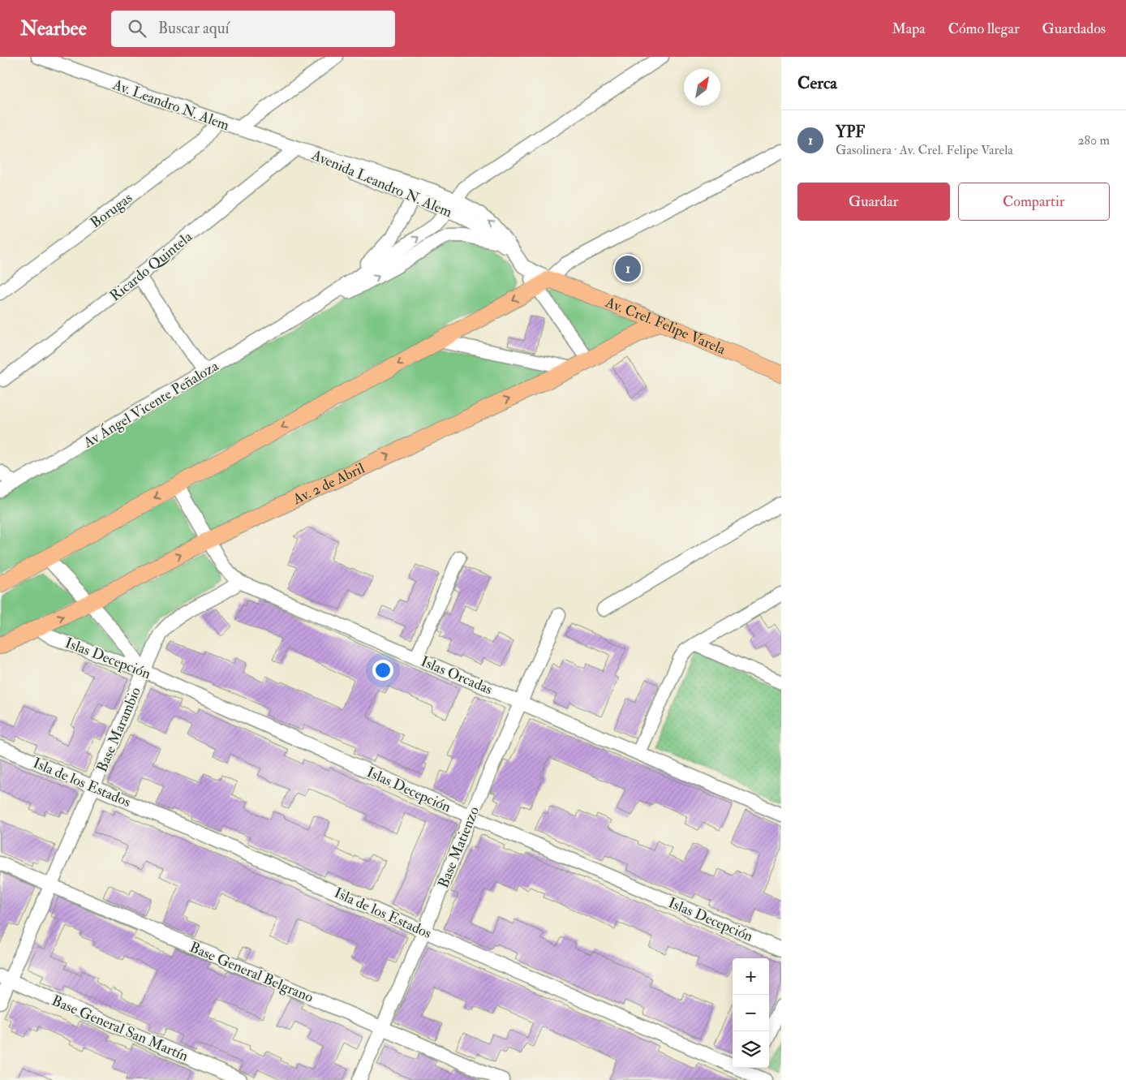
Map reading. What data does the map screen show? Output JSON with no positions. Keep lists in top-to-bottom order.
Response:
{
  "streets": {
    "main road": ["Av. Crel. Felipe Varela", "Av. 2 de Abril"],
    "street": [
      "Av. Leandro N. Alem",
      "Avenida Leandro N. Alem",
      "Borugas",
      "Ricardo Quintela",
      "Av Ángel Vicente Peñaloza",
      "Islas Decepción",
      "Islas Orcadas",
      "Base Marambio",
      "Isla de los Estados",
      "Base Matienzo",
      "Base General Belgrano",
      "Base General San Martín"
    ]
  },
  "crossings": [
    ["Av. Leandro N. Alem", "Avenida Leandro N. Alem"],
    ["Av. Leandro N. Alem", "Borugas"],
    ["Av. Leandro N. Alem", "Ricardo Quintela"],
    ["Avenida Leandro N. Alem", "Ricardo Quintela"],
    ["Avenida Leandro N. Alem", "Av. Crel. Felipe Varela"],
    ["Av. Crel. Felipe Varela", "Av. 2 de Abril"],
    ["Av. 2 de Abril", "Islas Decepción"],
    ["Av. 2 de Abril", "Islas Orcadas"],
    ["Islas Decepción", "Base Marambio"],
    ["Islas Decepción", "Base Matienzo"],
    ["Islas Orcadas", "Base Marambio"],
    ["Islas Orcadas", "Base Matienzo"],
    ["Base Marambio", "Isla de los Estados"],
    ["Base Marambio", "Base General Belgrano"],
    ["Base Marambio", "Base General San Martín"],
    ["Isla de los Estados", "Base Matienzo"],
    ["Base Matienzo", "Base General Belgrano"]
  ],
  "north": "top right",
  "page": {
    "header": "Nearbee",
    "search": "Buscar aquí",
    "nav": ["Mapa", "Cómo llegar", "Guardados"],
    "heading": "Cerca",
    "list": [
      {
        "mark": "1",
        "name": "YPF",
        "note": "Gasolinera · Av. Crel. Felipe Varela",
        "value": "280 m"
      }
    ],
    "buttons": ["Guardar", "Compartir"],
    "pins": "1",
    "map_buttons": ["+", "−"]
  }
}
